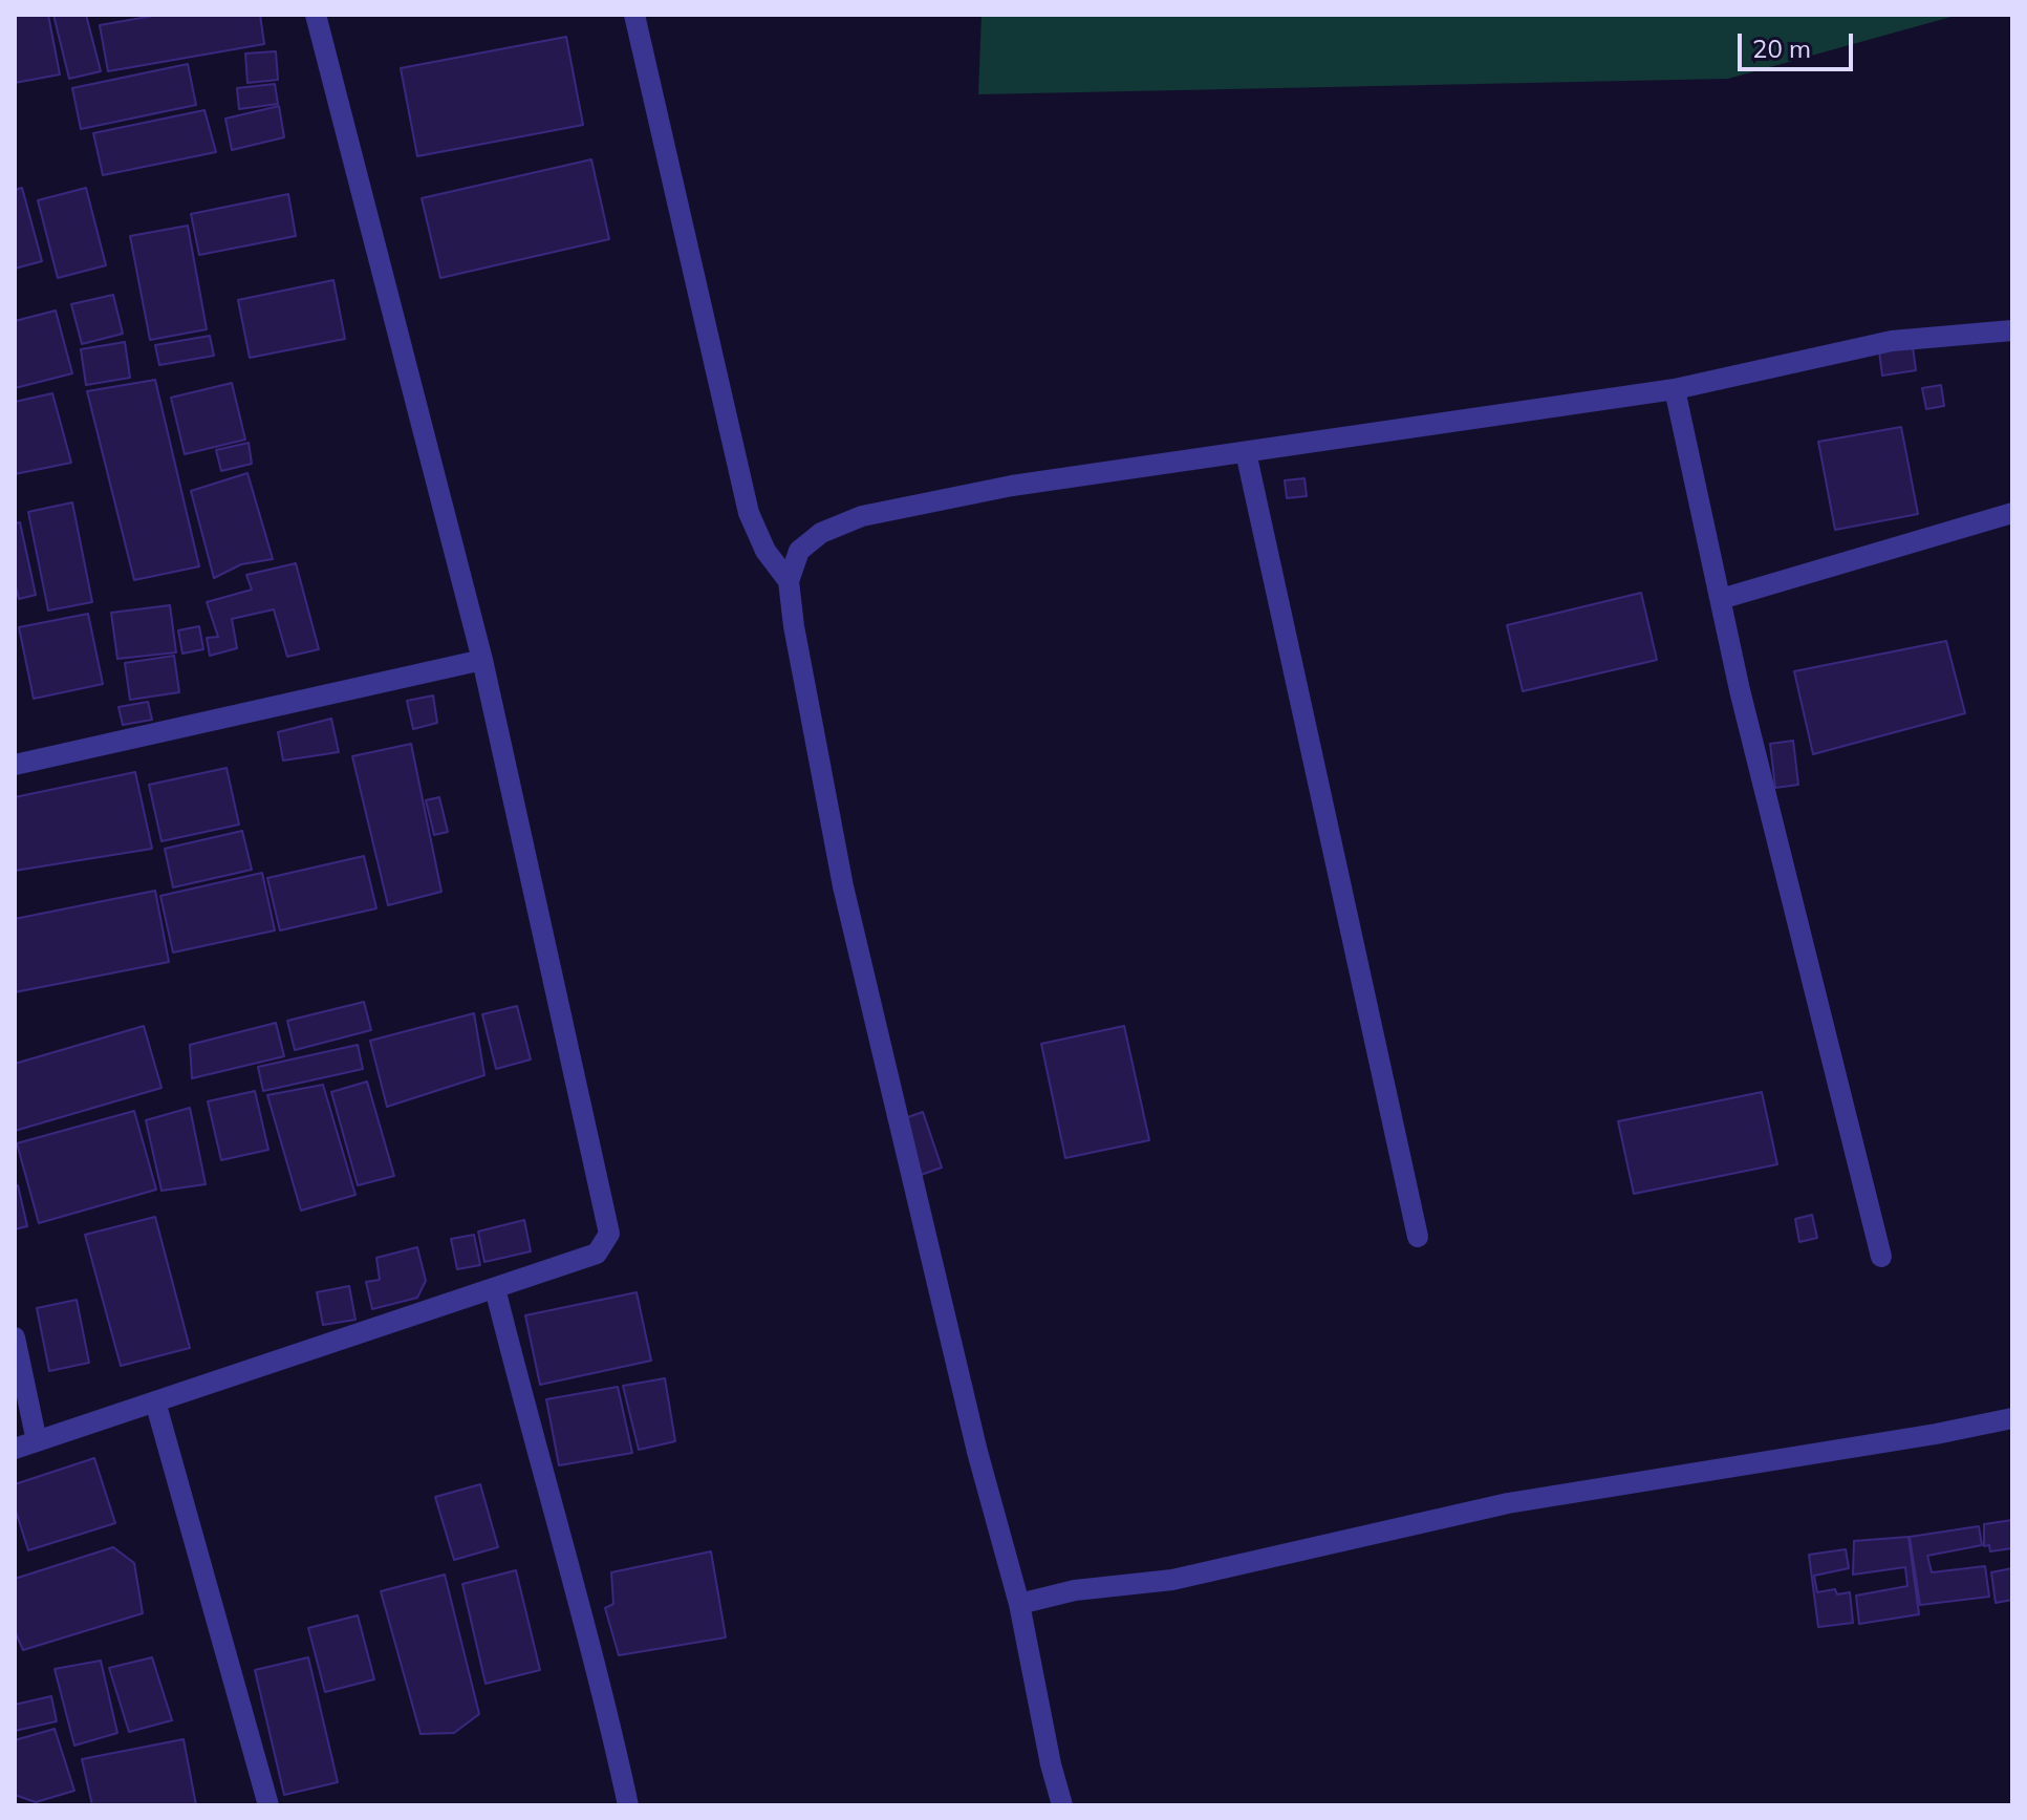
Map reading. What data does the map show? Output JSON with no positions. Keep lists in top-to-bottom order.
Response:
{
  "scale_bar": "20 m"
}
